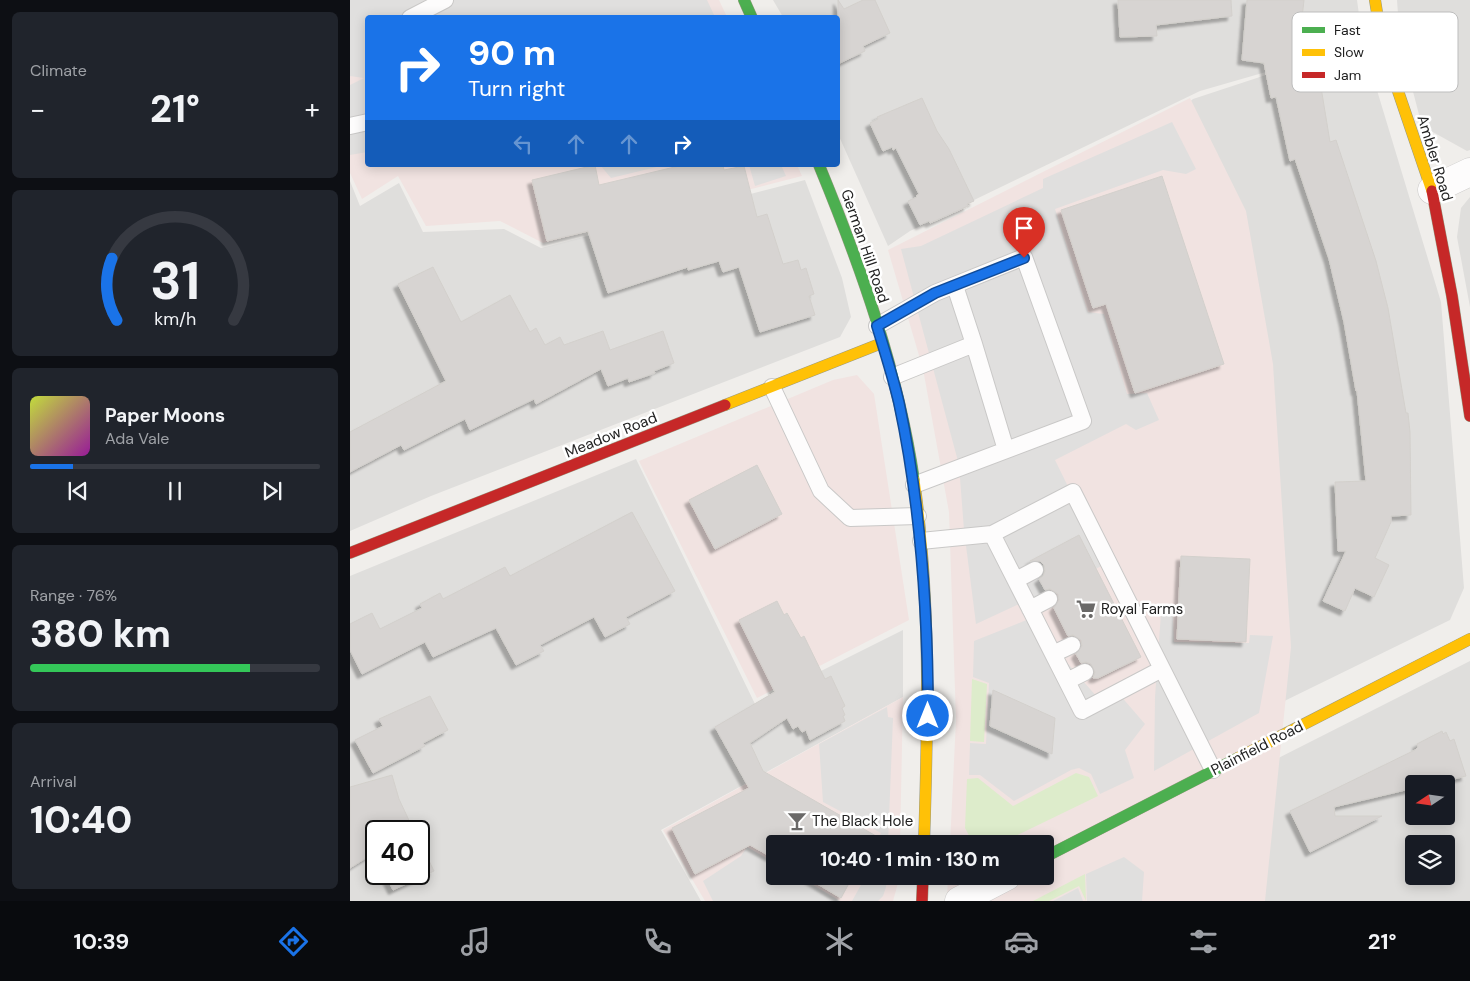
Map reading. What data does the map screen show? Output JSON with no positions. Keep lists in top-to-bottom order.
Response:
{
  "streets": {
    "street": [
      "Ambler Road",
      "German Hill Road",
      "Meadow Road",
      "Plainfield Road"
    ]
  },
  "crossings": [
    ["German Hill Road", "Meadow Road"]
  ],
  "places": {
    "supermarket": ["Royal Farms"],
    "bar": ["The Black Hole"]
  },
  "legend": ["Fast", "Slow", "Jam"],
  "north": "left",
  "page": {
    "tile": [
      "Climate",
      ["Range · 76%", "380 km"],
      ["Arrival", "10:40"]
    ],
    "turn": ["90 m", "Turn right"],
    "heat": ["−", "21°", "+"],
    "song": ["Paper Moons", "Ada Vale"],
    "limit": "40",
    "trip": "10:40 · 1 min · 130 m",
    "tabs": ["10:39", "21°"],
    "gauge": ["31", "km/h"]
  }
}
